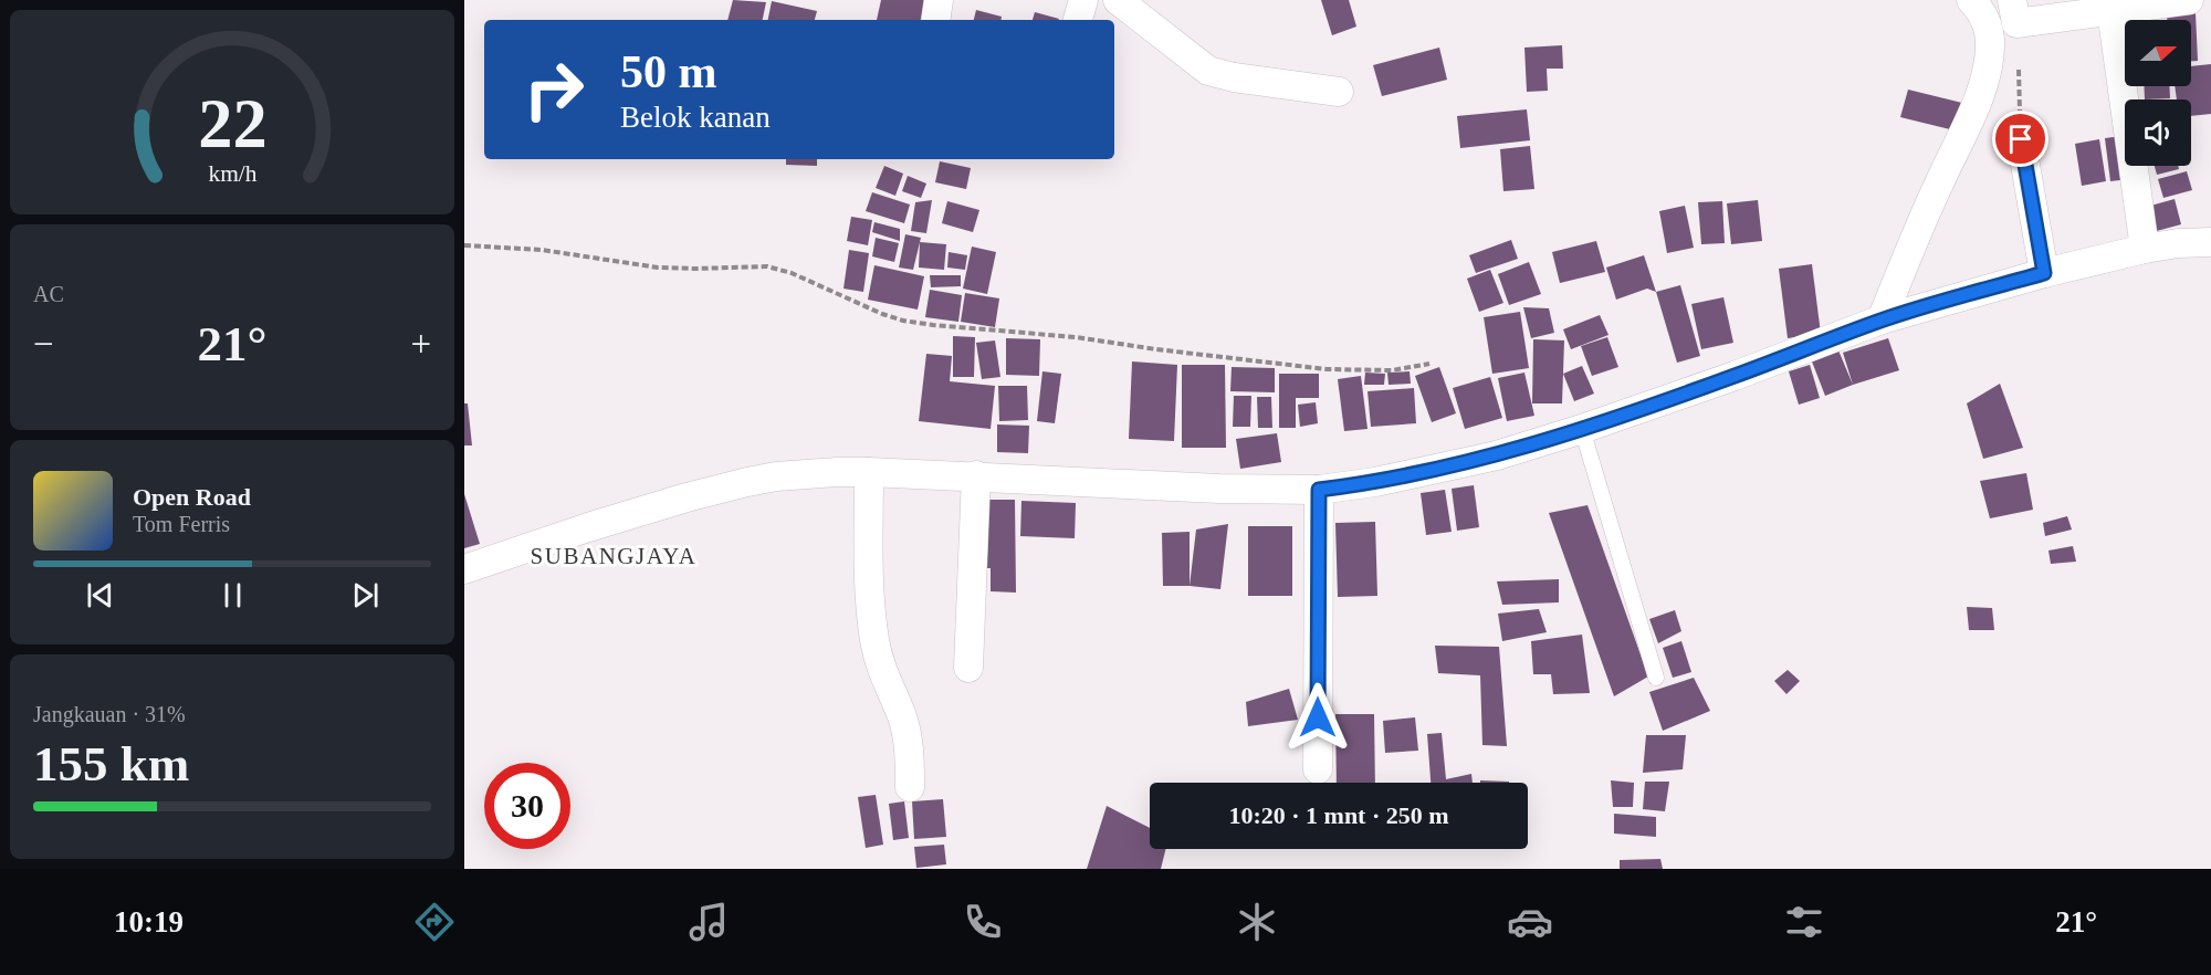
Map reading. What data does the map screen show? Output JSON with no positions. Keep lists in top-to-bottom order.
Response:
{
  "districts": ["SUBANGJAYA"],
  "north": "right",
  "page": {
    "turn": ["50 m", "Belok kanan"],
    "tile": [
      "AC",
      ["Jangkauan · 31%", "155 km"]
    ],
    "heat": ["−", "21°", "+"],
    "song": ["Open Road", "Tom Ferris"],
    "limit": "30",
    "trip": "10:20 · 1 mnt · 250 m",
    "tabs": ["10:19", "21°"],
    "gauge": ["22", "km/h"]
  }
}
